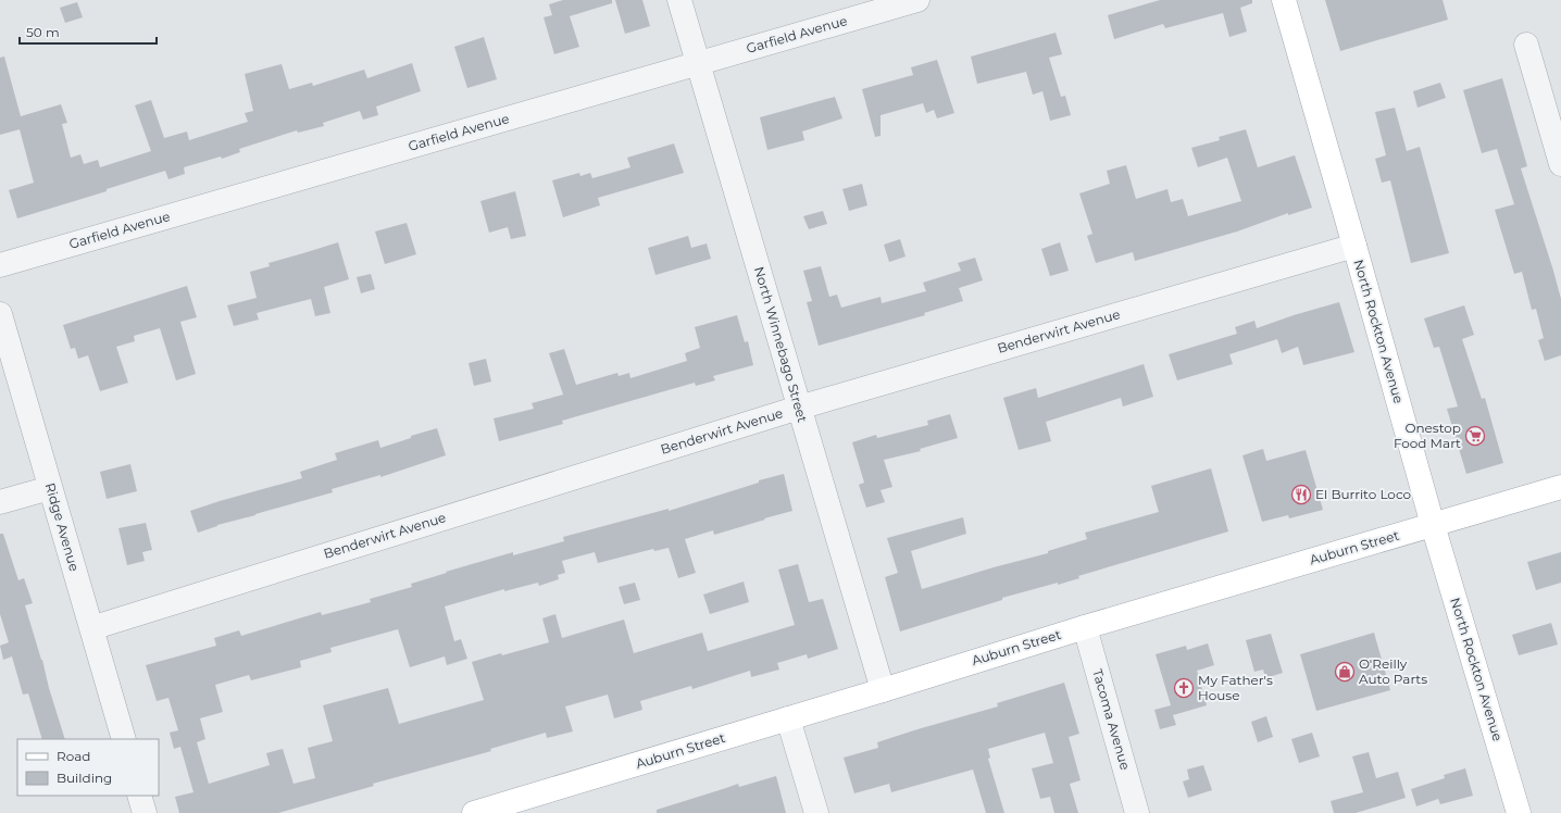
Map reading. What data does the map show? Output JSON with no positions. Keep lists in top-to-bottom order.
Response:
{
  "streets": {
    "main road": ["North Rockton Avenue", "Auburn Street"],
    "street": [
      "Garfield Avenue",
      "Benderwirt Avenue",
      "North Winnebago Street",
      "Ridge Avenue",
      "Tacoma Avenue"
    ]
  },
  "crossings": [
    ["Garfield Avenue", "North Winnebago Street"],
    ["Benderwirt Avenue", "North Rockton Avenue"],
    ["Benderwirt Avenue", "North Winnebago Street"],
    ["Benderwirt Avenue", "Ridge Avenue"],
    ["North Rockton Avenue", "Auburn Street"],
    ["North Winnebago Street", "Auburn Street"],
    ["Auburn Street", "Tacoma Avenue"]
  ],
  "places": {
    "supermarket": ["Onestop Food Mart"],
    "restaurant": ["El Burrito Loco"],
    "shop": ["O'Reilly Auto Parts"],
    "church": ["My Father's House"]
  },
  "legend": ["Road", "Building"],
  "scale_bar": "50 m"
}
